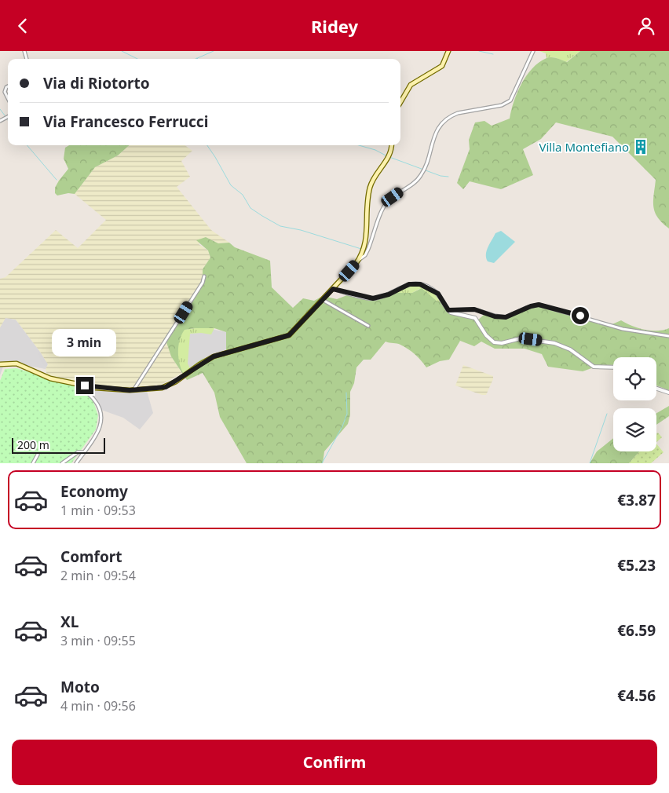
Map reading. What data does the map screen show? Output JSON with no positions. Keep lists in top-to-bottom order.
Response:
{
  "places": {
    "building": ["Villa Montefiano"]
  },
  "scale_bar": "200 m",
  "page": {
    "header": "Ridey",
    "banner": ["Via di Riotorto", "Via Francesco Ferrucci"],
    "bubble": "3 min",
    "scale": "200 m",
    "list": [
      {
        "name": "Economy",
        "note": "1 min · 09:53",
        "value": "€3.87"
      },
      {
        "name": "Comfort",
        "note": "2 min · 09:54",
        "value": "€5.23"
      },
      {
        "name": "XL",
        "note": "3 min · 09:55",
        "value": "€6.59"
      },
      {
        "name": "Moto",
        "note": "4 min · 09:56",
        "value": "€4.56"
      }
    ],
    "buttons": "Confirm"
  }
}
